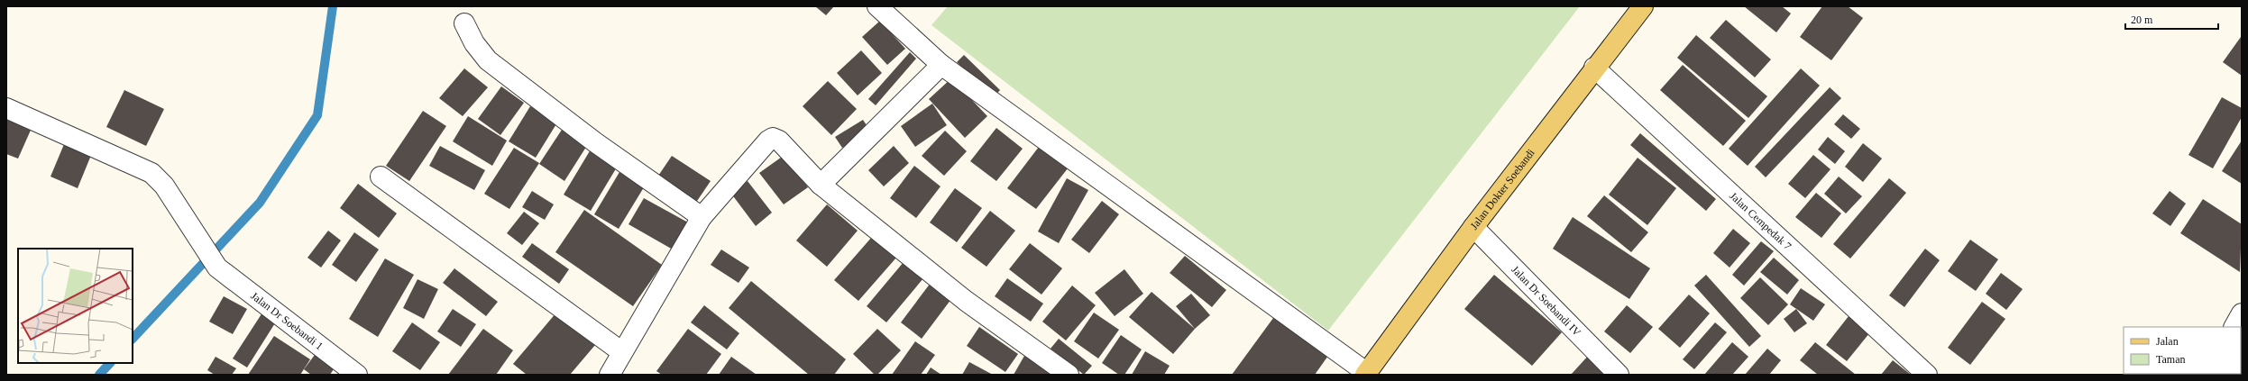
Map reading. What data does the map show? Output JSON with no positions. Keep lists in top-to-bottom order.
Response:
{
  "streets": {
    "main road": ["Jalan Dokter Soebandi"],
    "street": ["Jalan Cempedak 7", "Jalan Dr Soebandi IV", "Jalan Dr Soebandi 1"]
  },
  "crossings": [
    ["Jalan Dokter Soebandi", "Jalan Cempedak 7"],
    ["Jalan Dokter Soebandi", "Jalan Dr Soebandi IV"]
  ],
  "legend": ["Jalan", "Taman"],
  "scale_bar": "20 m"
}
